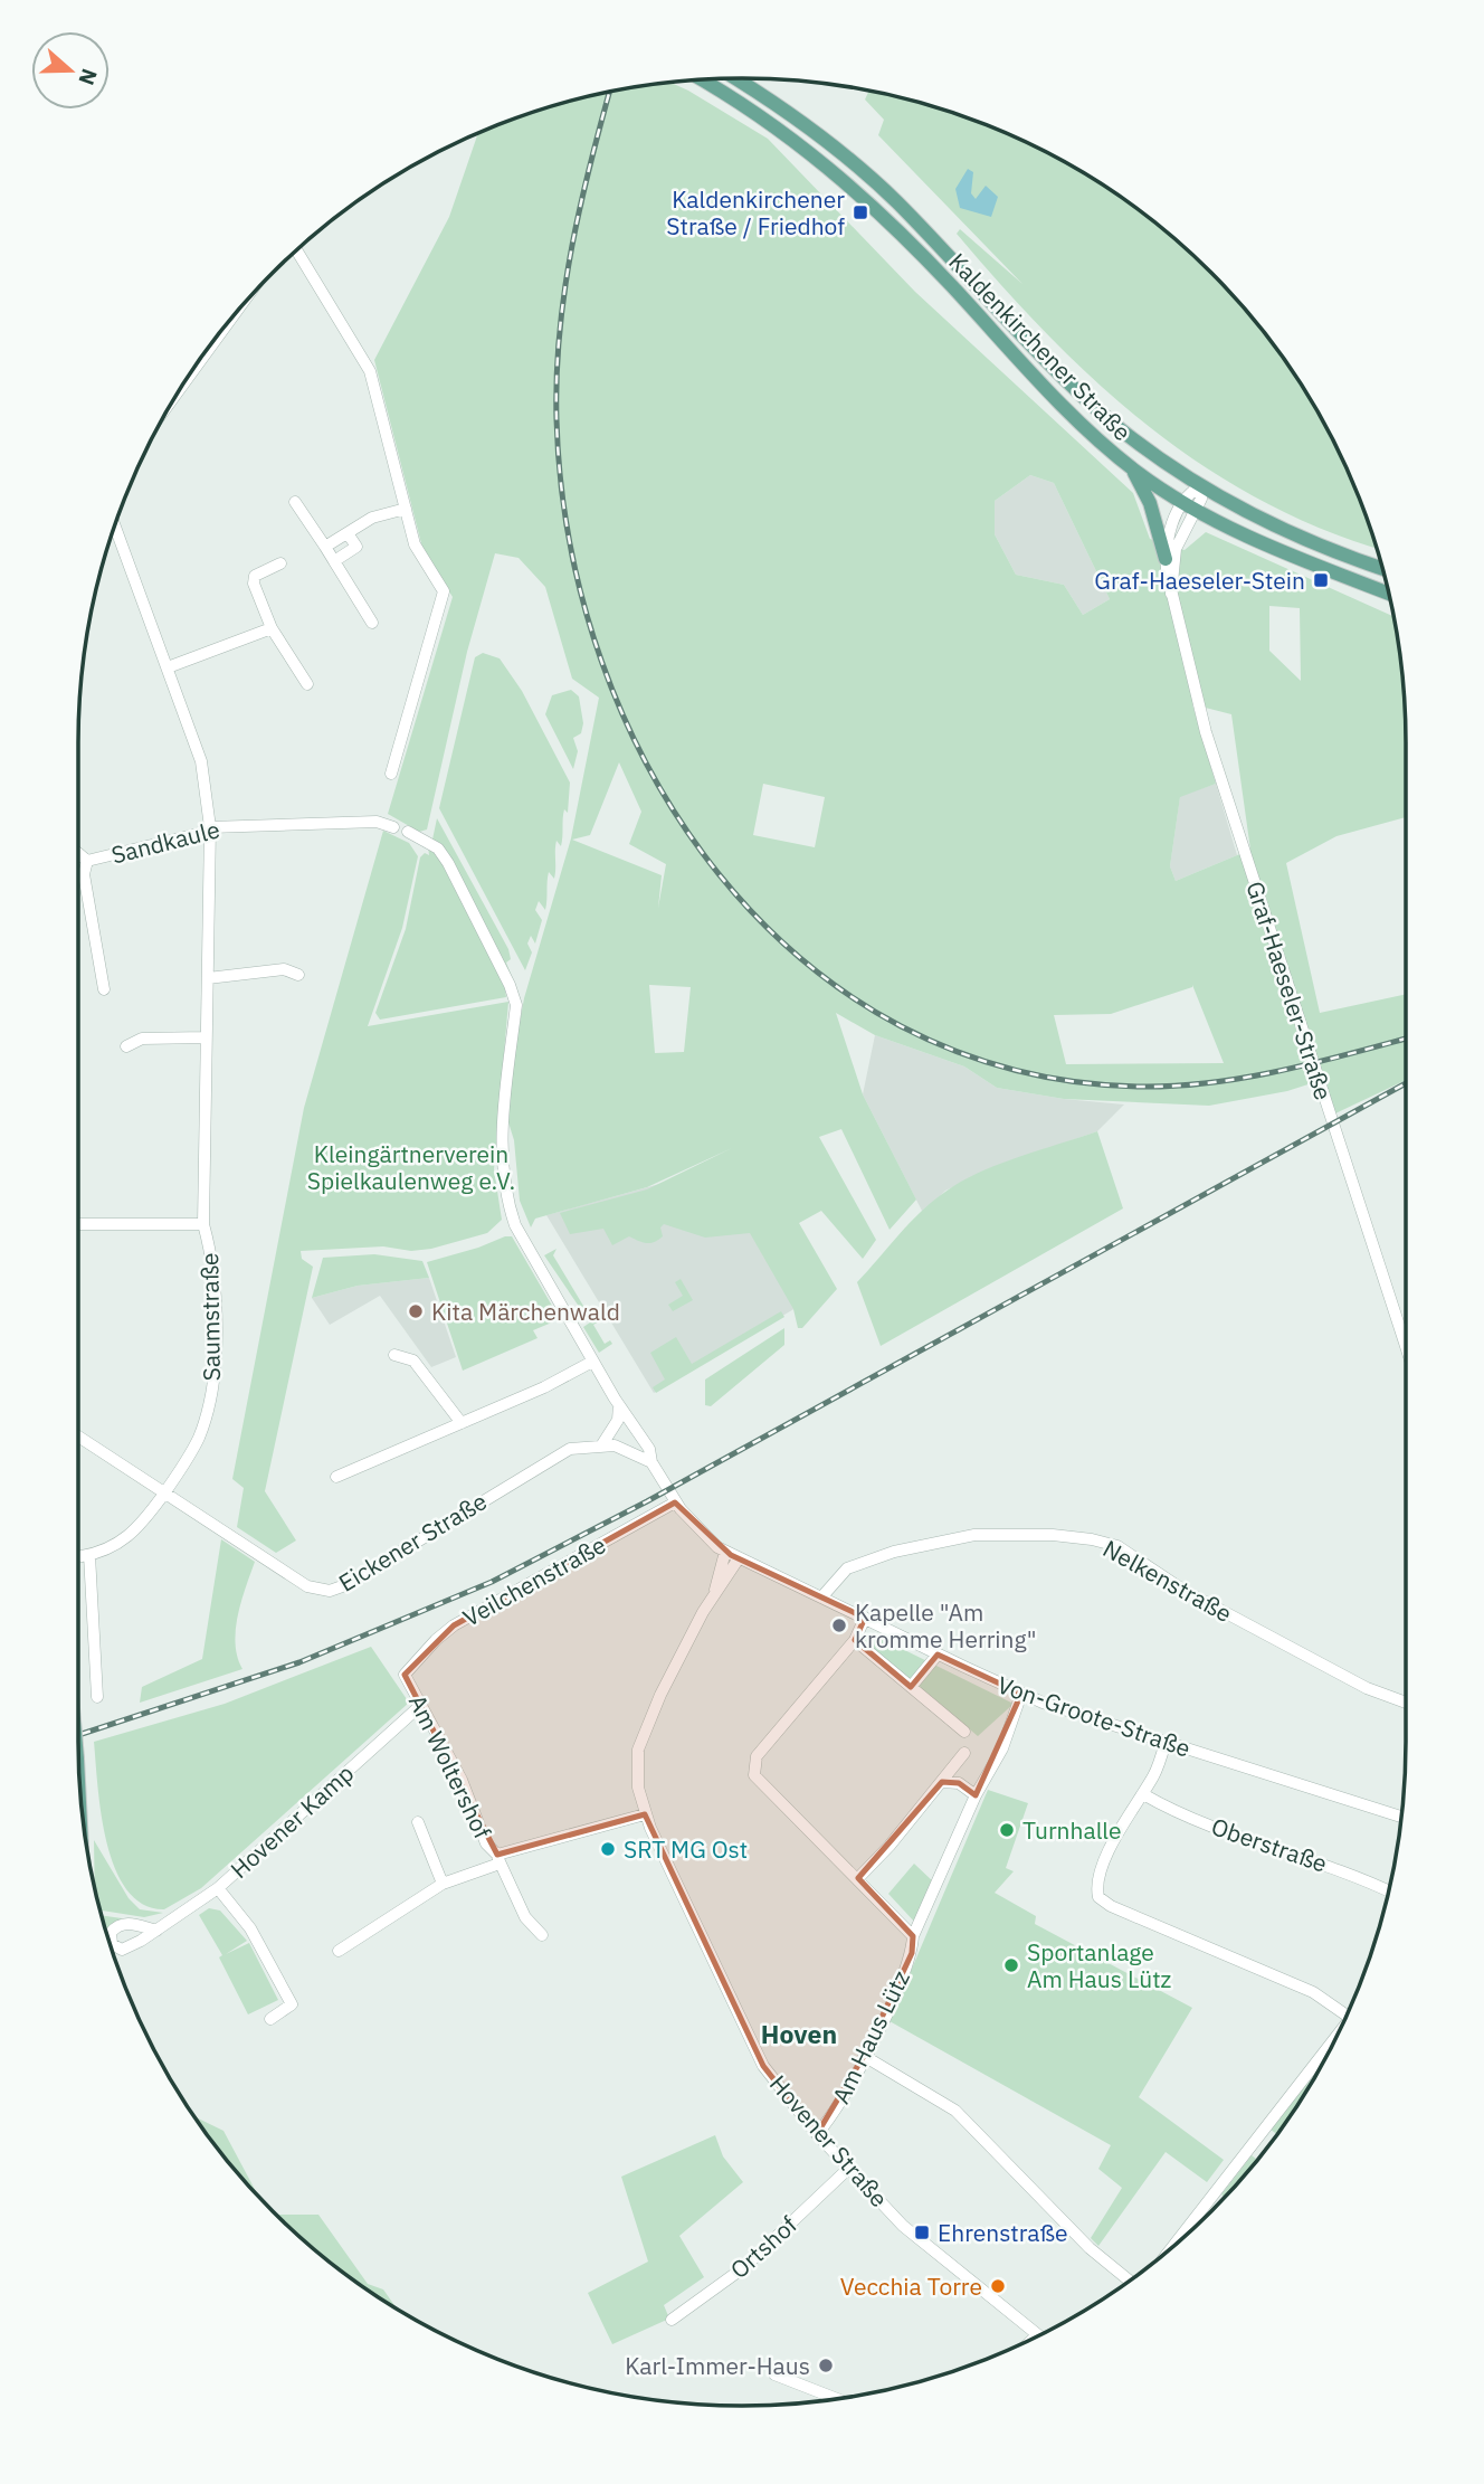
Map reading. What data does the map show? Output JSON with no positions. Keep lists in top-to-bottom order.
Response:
{
  "streets": {
    "main road": ["Kaldenkirchener Straße"],
    "street": [
      "Sandkaule",
      "Graf-Haeseler-Straße",
      "Saumstraße",
      "Eickener Straße",
      "Veilchenstraße",
      "Nelkenstraße",
      "Von-Groote-Straße",
      "Am Woltershof",
      "Hovener Kamp",
      "Oberstraße",
      "Am Haus Lütz",
      "Hovener Straße",
      "Ortshof"
    ]
  },
  "crossings": [
    ["Kaldenkirchener Straße", "Graf-Haeseler-Straße"],
    ["Sandkaule", "Saumstraße"],
    ["Saumstraße", "Eickener Straße"],
    ["Eickener Straße", "Von-Groote-Straße"],
    ["Veilchenstraße", "Von-Groote-Straße"],
    ["Veilchenstraße", "Am Woltershof"],
    ["Nelkenstraße", "Von-Groote-Straße"],
    ["Von-Groote-Straße", "Am Haus Lütz"],
    ["Von-Groote-Straße", "Hovener Straße"],
    ["Am Woltershof", "Hovener Kamp"],
    ["Am Woltershof", "Hovener Straße"],
    ["Am Haus Lütz", "Hovener Straße"],
    ["Hovener Straße", "Ortshof"]
  ],
  "districts": ["Hoven"],
  "parks": ["Kleingärtnerverein Spielkaulenweg e.V."],
  "places": {
    "transit": ["Kaldenkirchener Straße / Friedhof", "Graf-Haeseler-Stein", "Ehrenstraße"],
    "other": [
      "Kita Märchenwald",
      "Kapelle \"Am kromme Herring\"",
      "Turnhalle",
      "SRT MG Ost",
      "Sportanlage Am Haus Lütz",
      "Vecchia Torre",
      "Karl-Immer-Haus"
    ]
  },
  "north": "right"
}
